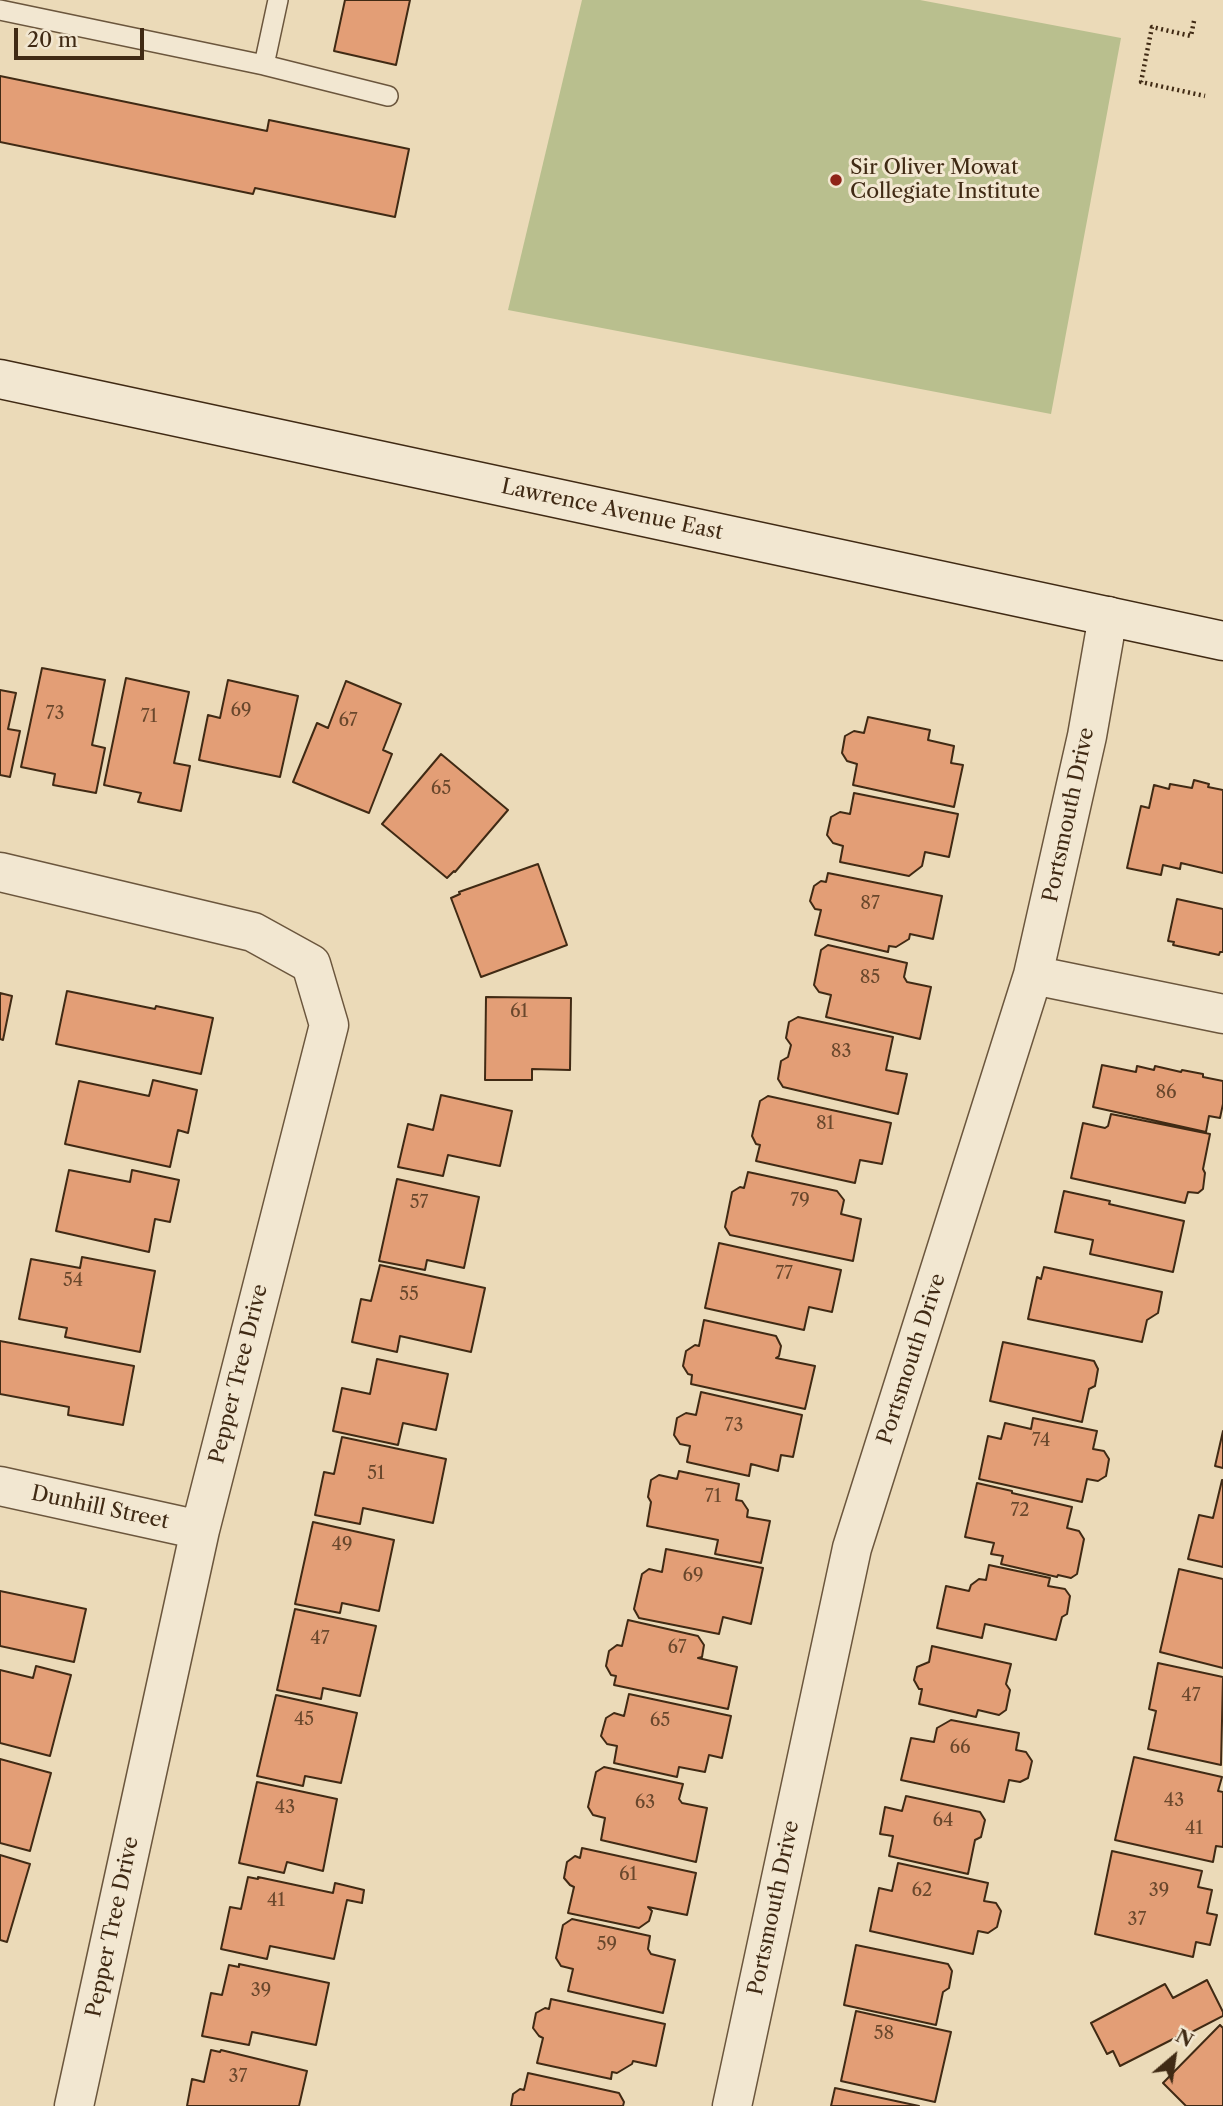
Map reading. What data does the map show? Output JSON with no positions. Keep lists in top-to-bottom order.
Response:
{
  "streets": {
    "street": [
      "Lawrence Avenue East",
      "Portsmouth Drive",
      "Pepper Tree Drive",
      "Dunhill Street"
    ]
  },
  "crossings": [
    ["Lawrence Avenue East", "Portsmouth Drive"],
    ["Pepper Tree Drive", "Dunhill Street"]
  ],
  "places": ["Sir Oliver Mowat Collegiate Institute"],
  "house_numbers": [
    "69",
    "73",
    "71",
    "67",
    "65",
    "87",
    "85",
    "61",
    "83",
    "86",
    "81",
    "79",
    "57",
    "77",
    "54",
    "55",
    "73",
    "74",
    "51",
    "71",
    "72",
    "49",
    "69",
    "47",
    "67",
    "47",
    "45",
    "65",
    "66",
    "43",
    "63",
    "43",
    "64",
    "41",
    "61",
    "62",
    "39",
    "41",
    "37",
    "59",
    "39",
    "58",
    "37"
  ],
  "scale_bar": "20 m",
  "north": "top right"
}
